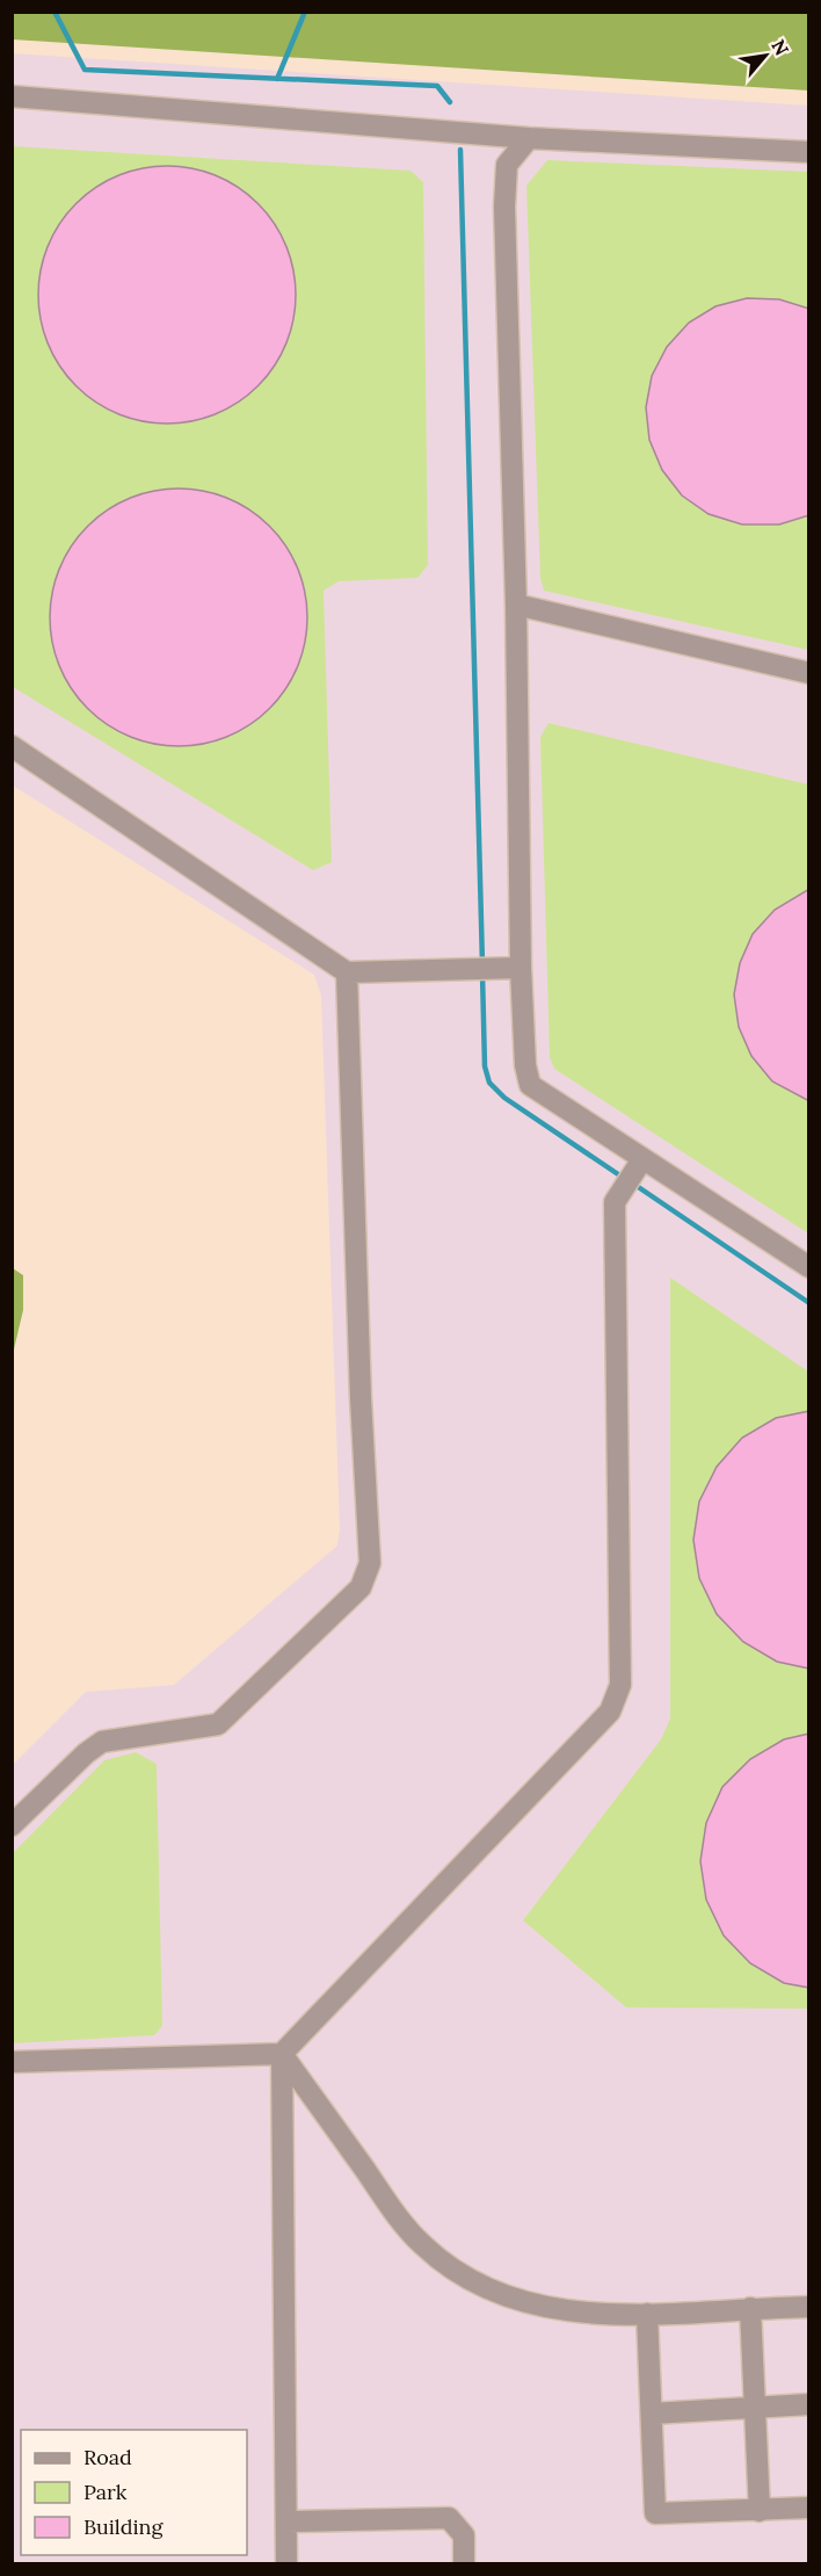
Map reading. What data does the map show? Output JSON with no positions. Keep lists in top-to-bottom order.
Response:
{
  "legend": ["Road", "Park", "Building"],
  "north": "top right"
}
